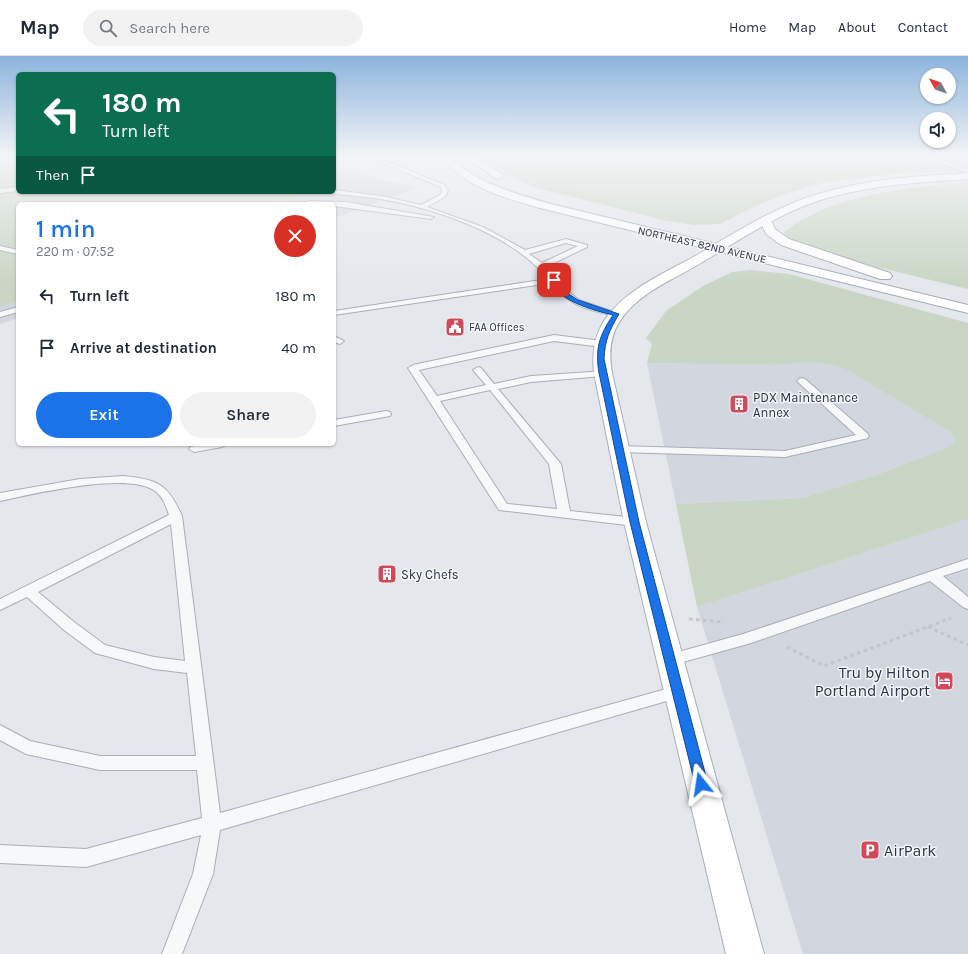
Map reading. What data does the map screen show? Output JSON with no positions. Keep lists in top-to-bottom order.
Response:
{
  "streets": {
    "main road": ["NORTHEAST 82ND AVENUE"]
  },
  "places": {
    "public building": ["FAA Offices"],
    "building": ["PDX Maintenance Annex", "Sky Chefs"],
    "hotel": ["Tru by Hilton Portland Airport"],
    "parking": ["AirPark"]
  },
  "north": "top left",
  "page": {
    "header": "Map",
    "search": "Search here",
    "nav": [
      "Home",
      "Map",
      "About",
      "Contact"
    ],
    "turn": ["180 m", "Turn left"],
    "then": "Then",
    "heading": ["1 min", "220 m · 07:52"],
    "list": [
      {
        "name": "Turn left",
        "value": "180 m"
      },
      {
        "name": "Arrive at destination",
        "value": "40 m"
      }
    ],
    "buttons": ["Exit", "Share"]
  }
}
